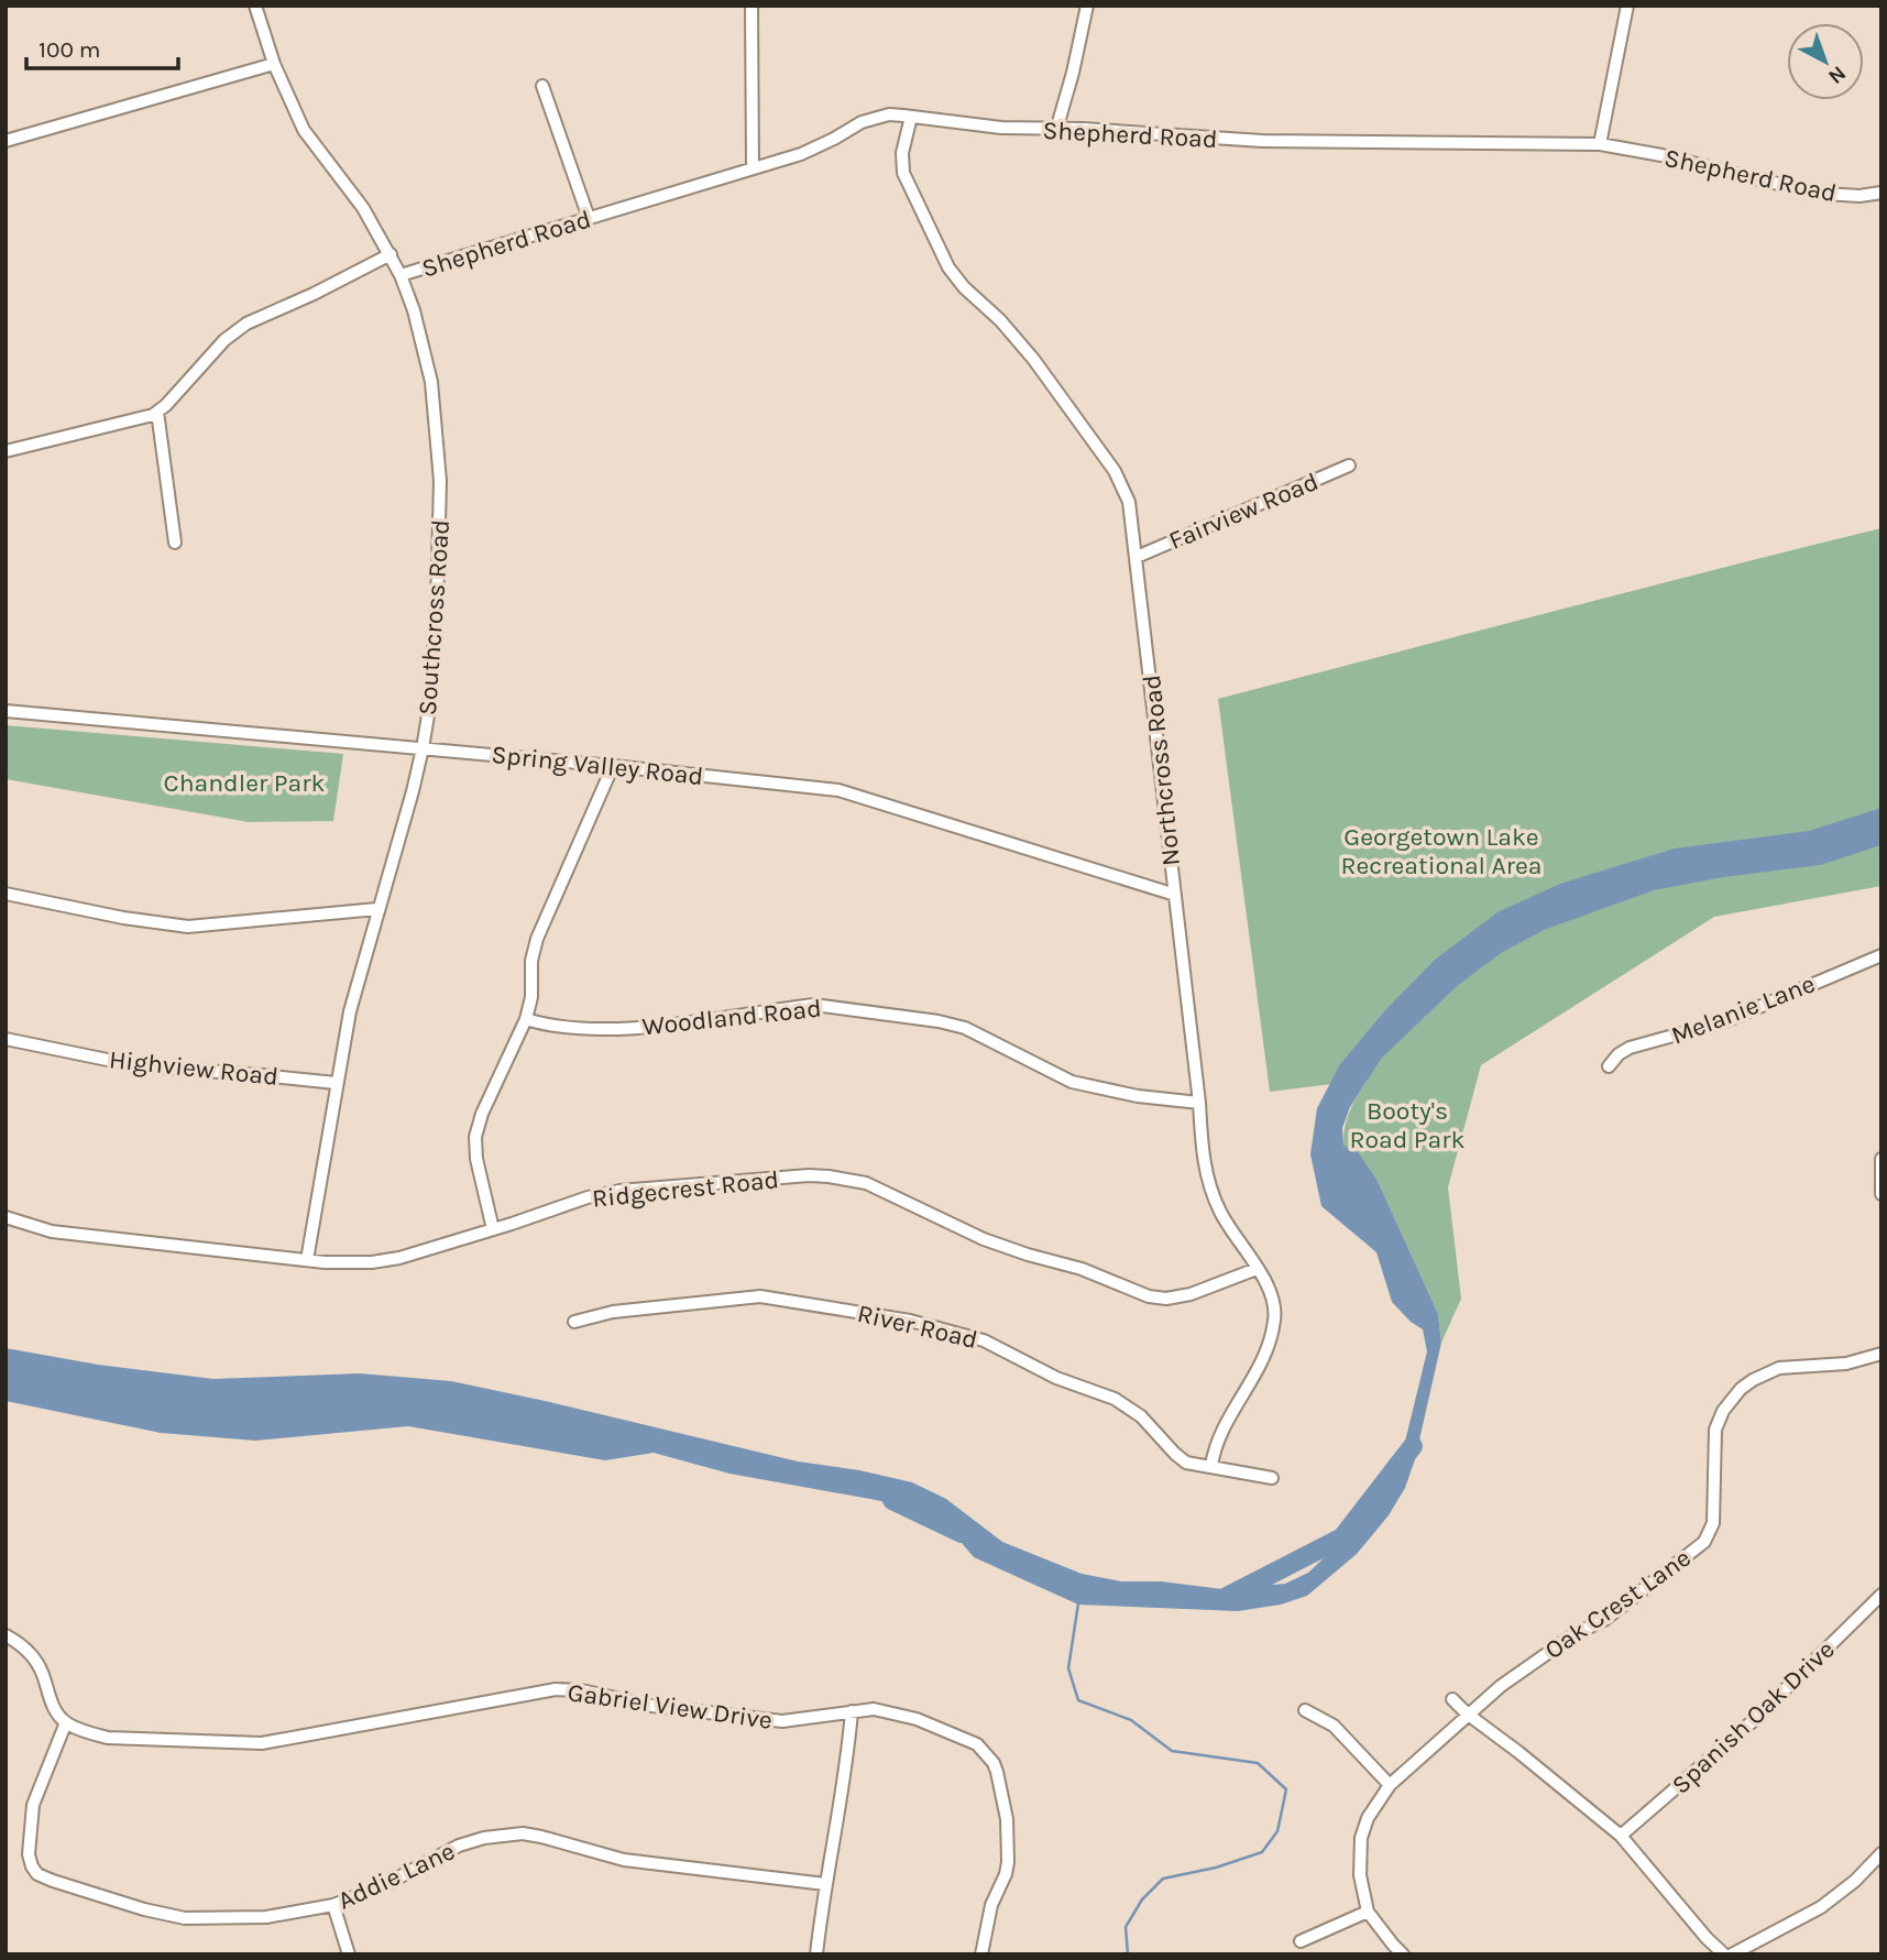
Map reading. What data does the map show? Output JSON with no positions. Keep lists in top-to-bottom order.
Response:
{
  "streets": {
    "street": [
      "Shepherd Road",
      "Fairview Road",
      "Southcross Road",
      "Spring Valley Road",
      "Northcross Road",
      "Melanie Lane",
      "Woodland Road",
      "Highview Road",
      "Ridgecrest Road",
      "River Road",
      "Oak Crest Lane",
      "Gabriel View Drive",
      "Spanish Oak Drive",
      "Addie Lane"
    ]
  },
  "crossings": [
    ["Shepherd Road", "Southcross Road"],
    ["Shepherd Road", "Northcross Road"],
    ["Fairview Road", "Northcross Road"],
    ["Southcross Road", "Spring Valley Road"],
    ["Southcross Road", "Highview Road"],
    ["Southcross Road", "Ridgecrest Road"],
    ["Spring Valley Road", "Northcross Road"],
    ["Northcross Road", "Woodland Road"],
    ["Northcross Road", "Ridgecrest Road"],
    ["Northcross Road", "River Road"],
    ["Gabriel View Drive", "Addie Lane"]
  ],
  "parks": ["Chandler Park", "Georgetown Lake Recreational Area", "Booty's Road Park"],
  "scale_bar": "100 m",
  "north": "bottom right"
}
